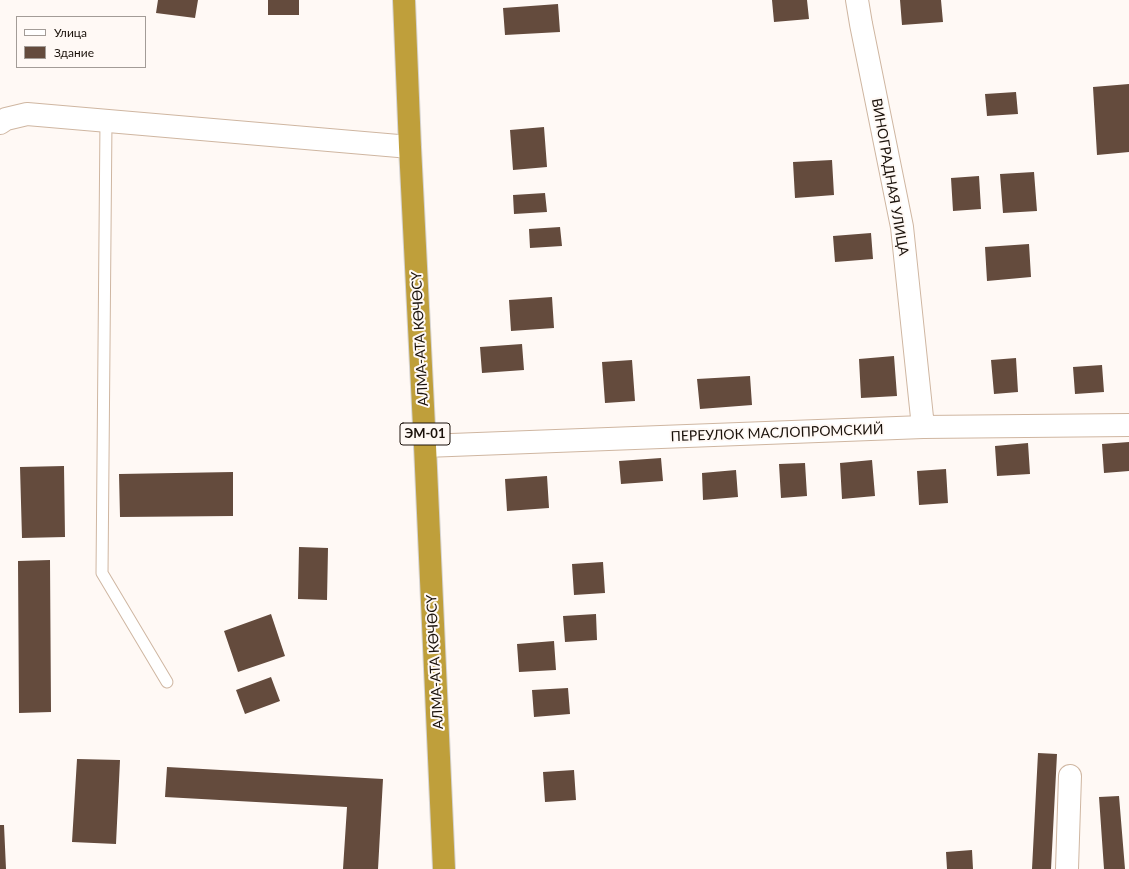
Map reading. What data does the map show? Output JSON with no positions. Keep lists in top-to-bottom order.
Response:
{
  "streets": {
    "highway": ["АЛМА-АТА КӨЧӨСҮ", "ЭМ-01"],
    "street": ["ВИНОГРАДНАЯ УЛИЦА", "ПЕРЕУЛОК МАСЛОПРОМСКИЙ"]
  },
  "crossings": [
    ["ВИНОГРАДНАЯ УЛИЦА", "ПЕРЕУЛОК МАСЛОПРОМСКИЙ"],
    ["АЛМА-АТА КӨЧӨСҮ", "ПЕРЕУЛОК МАСЛОПРОМСКИЙ"]
  ],
  "legend": ["Улица", "Здание"]
}
